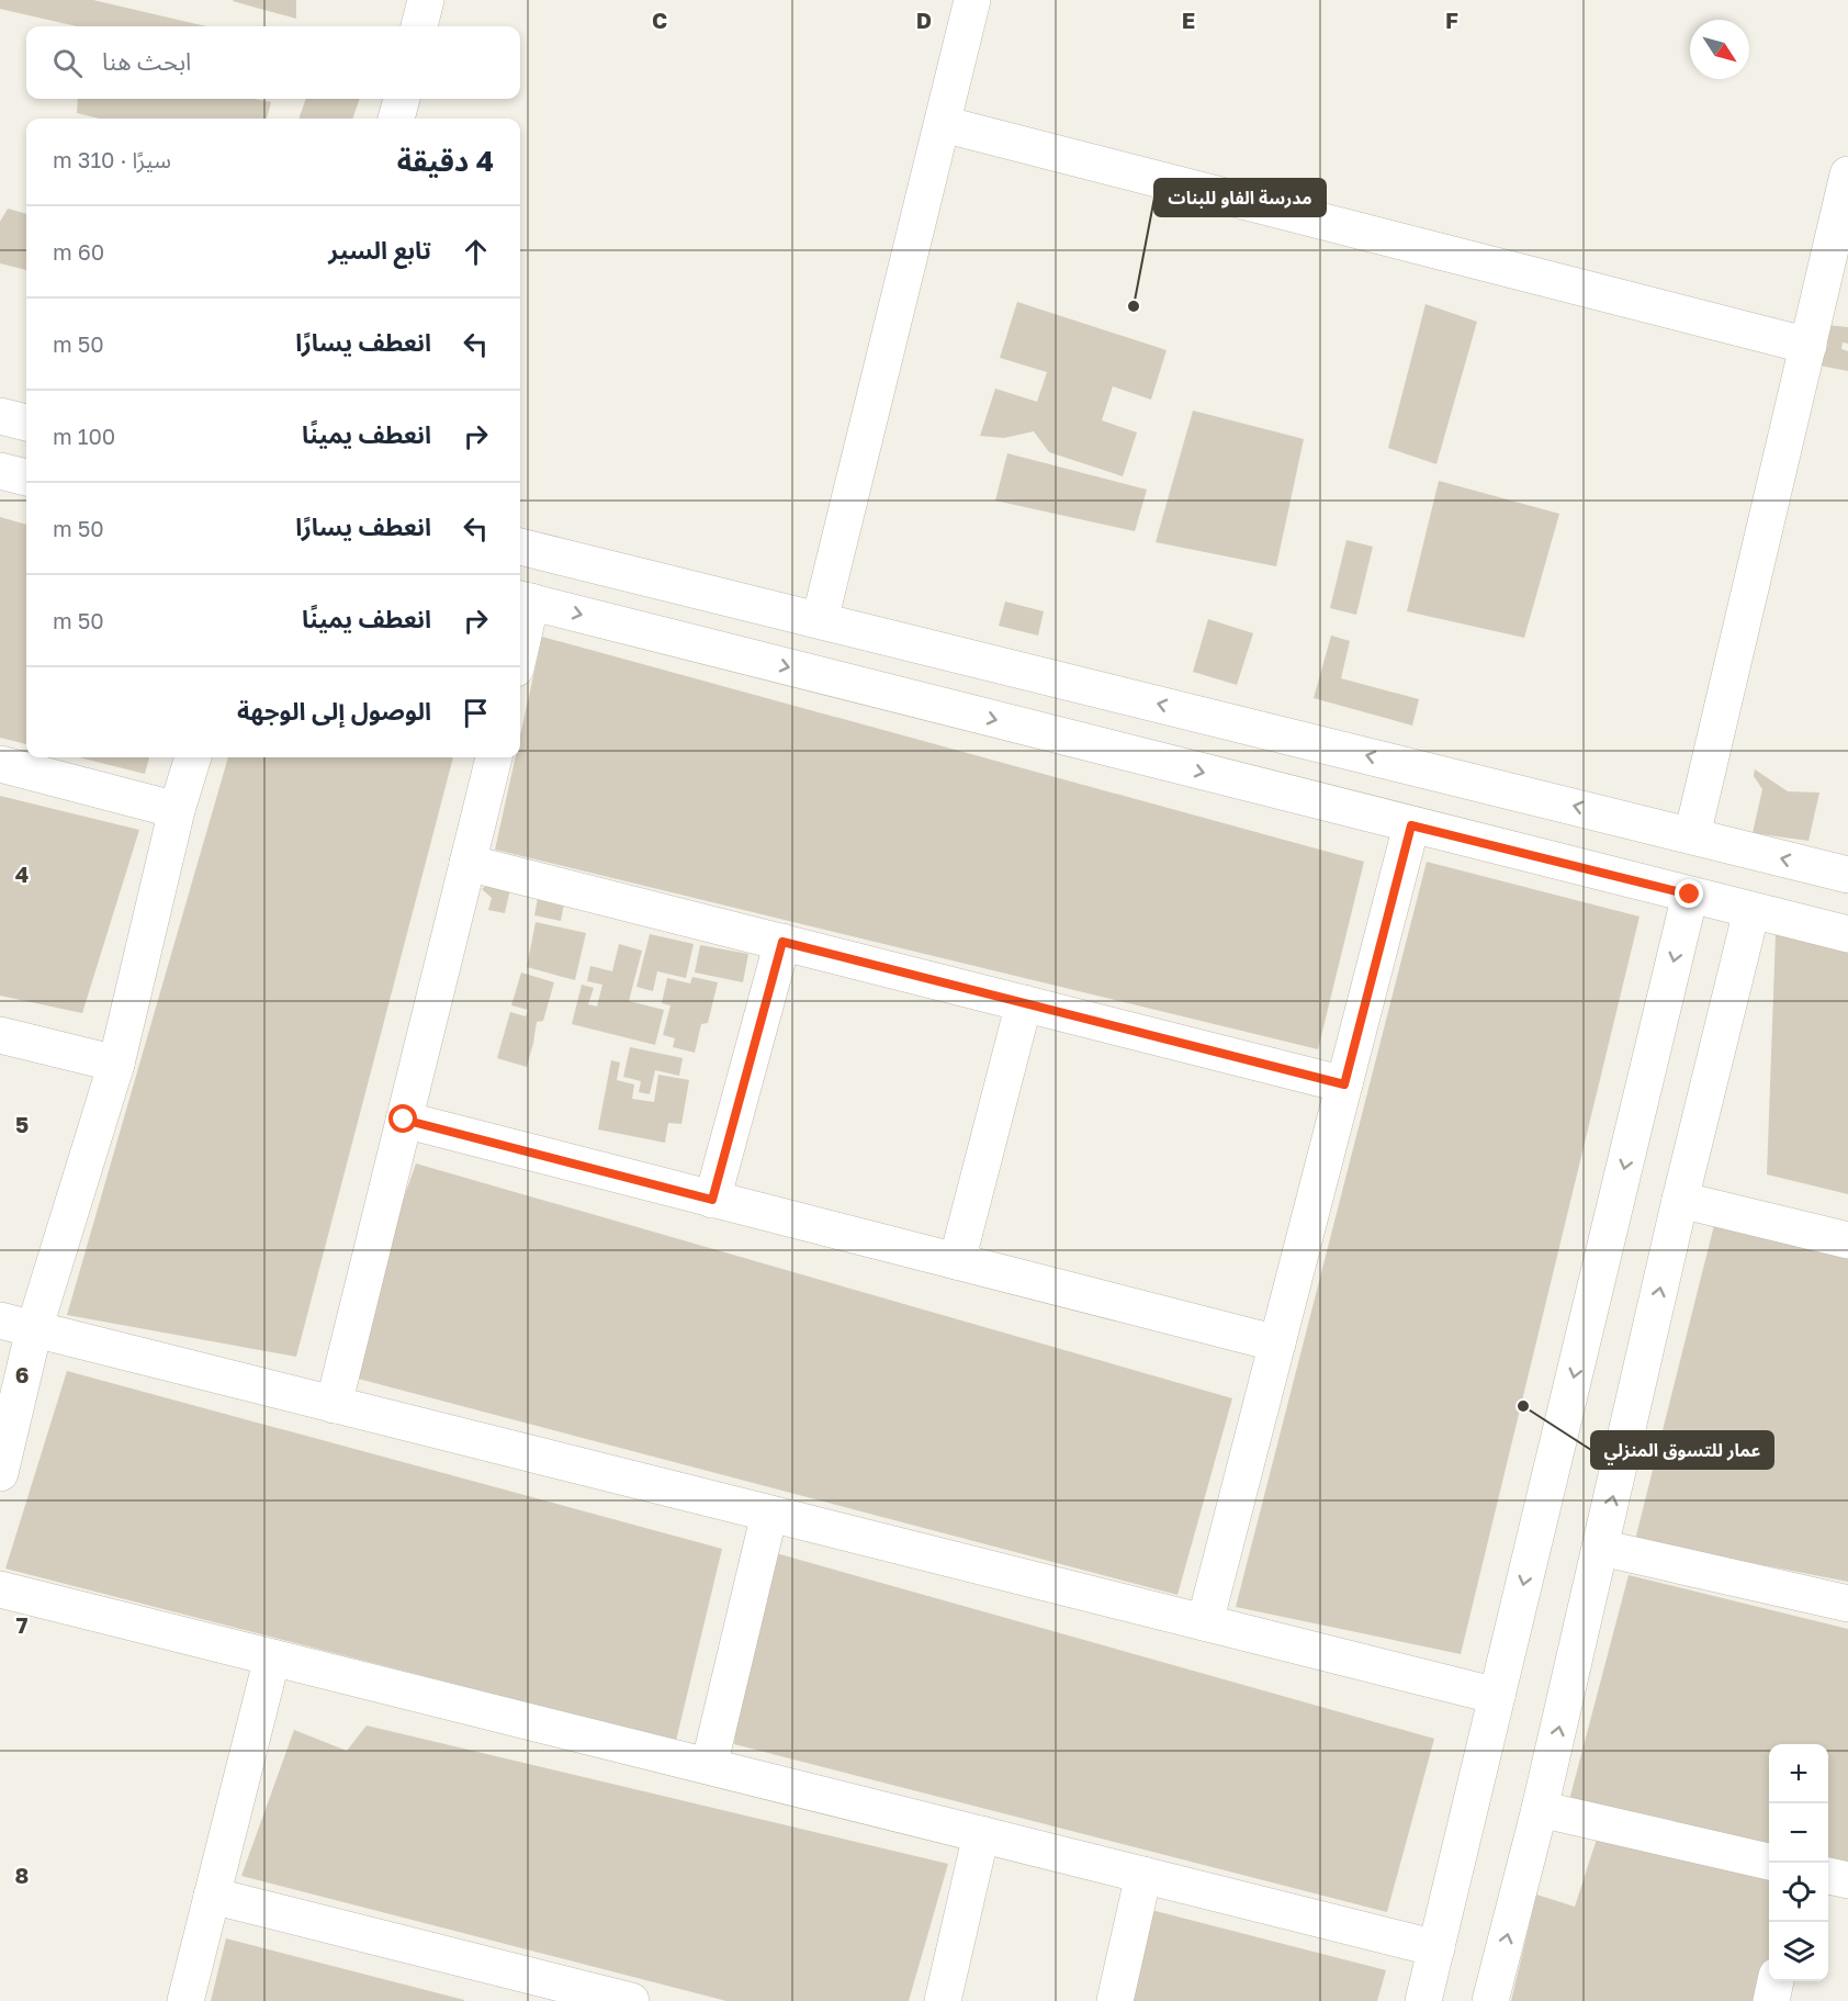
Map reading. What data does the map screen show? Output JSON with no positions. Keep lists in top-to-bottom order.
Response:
{
  "places": ["مدرسة الفاو للبنات", "عمار للتسوق المنزلي"],
  "north": "bottom right",
  "page": {
    "search": "ابحث هنا",
    "heading": ["4 دقيقة", "سيرًا · 310 m"],
    "list": [
      ["تابع السير", "60 m"],
      ["انعطف يسارًا", "50 m"],
      ["انعطف يمينًا", "100 m"],
      ["انعطف يسارًا", "50 m"],
      ["انعطف يمينًا", "50 m"],
      "الوصول إلى الوجهة"
    ],
    "map_buttons": ["+", "−"]
  },
  "grid": {
    "columns": [
      "C",
      "D",
      "E",
      "F"
    ],
    "rows": [
      "4",
      "5",
      "6",
      "7",
      "8"
    ]
  }
}
